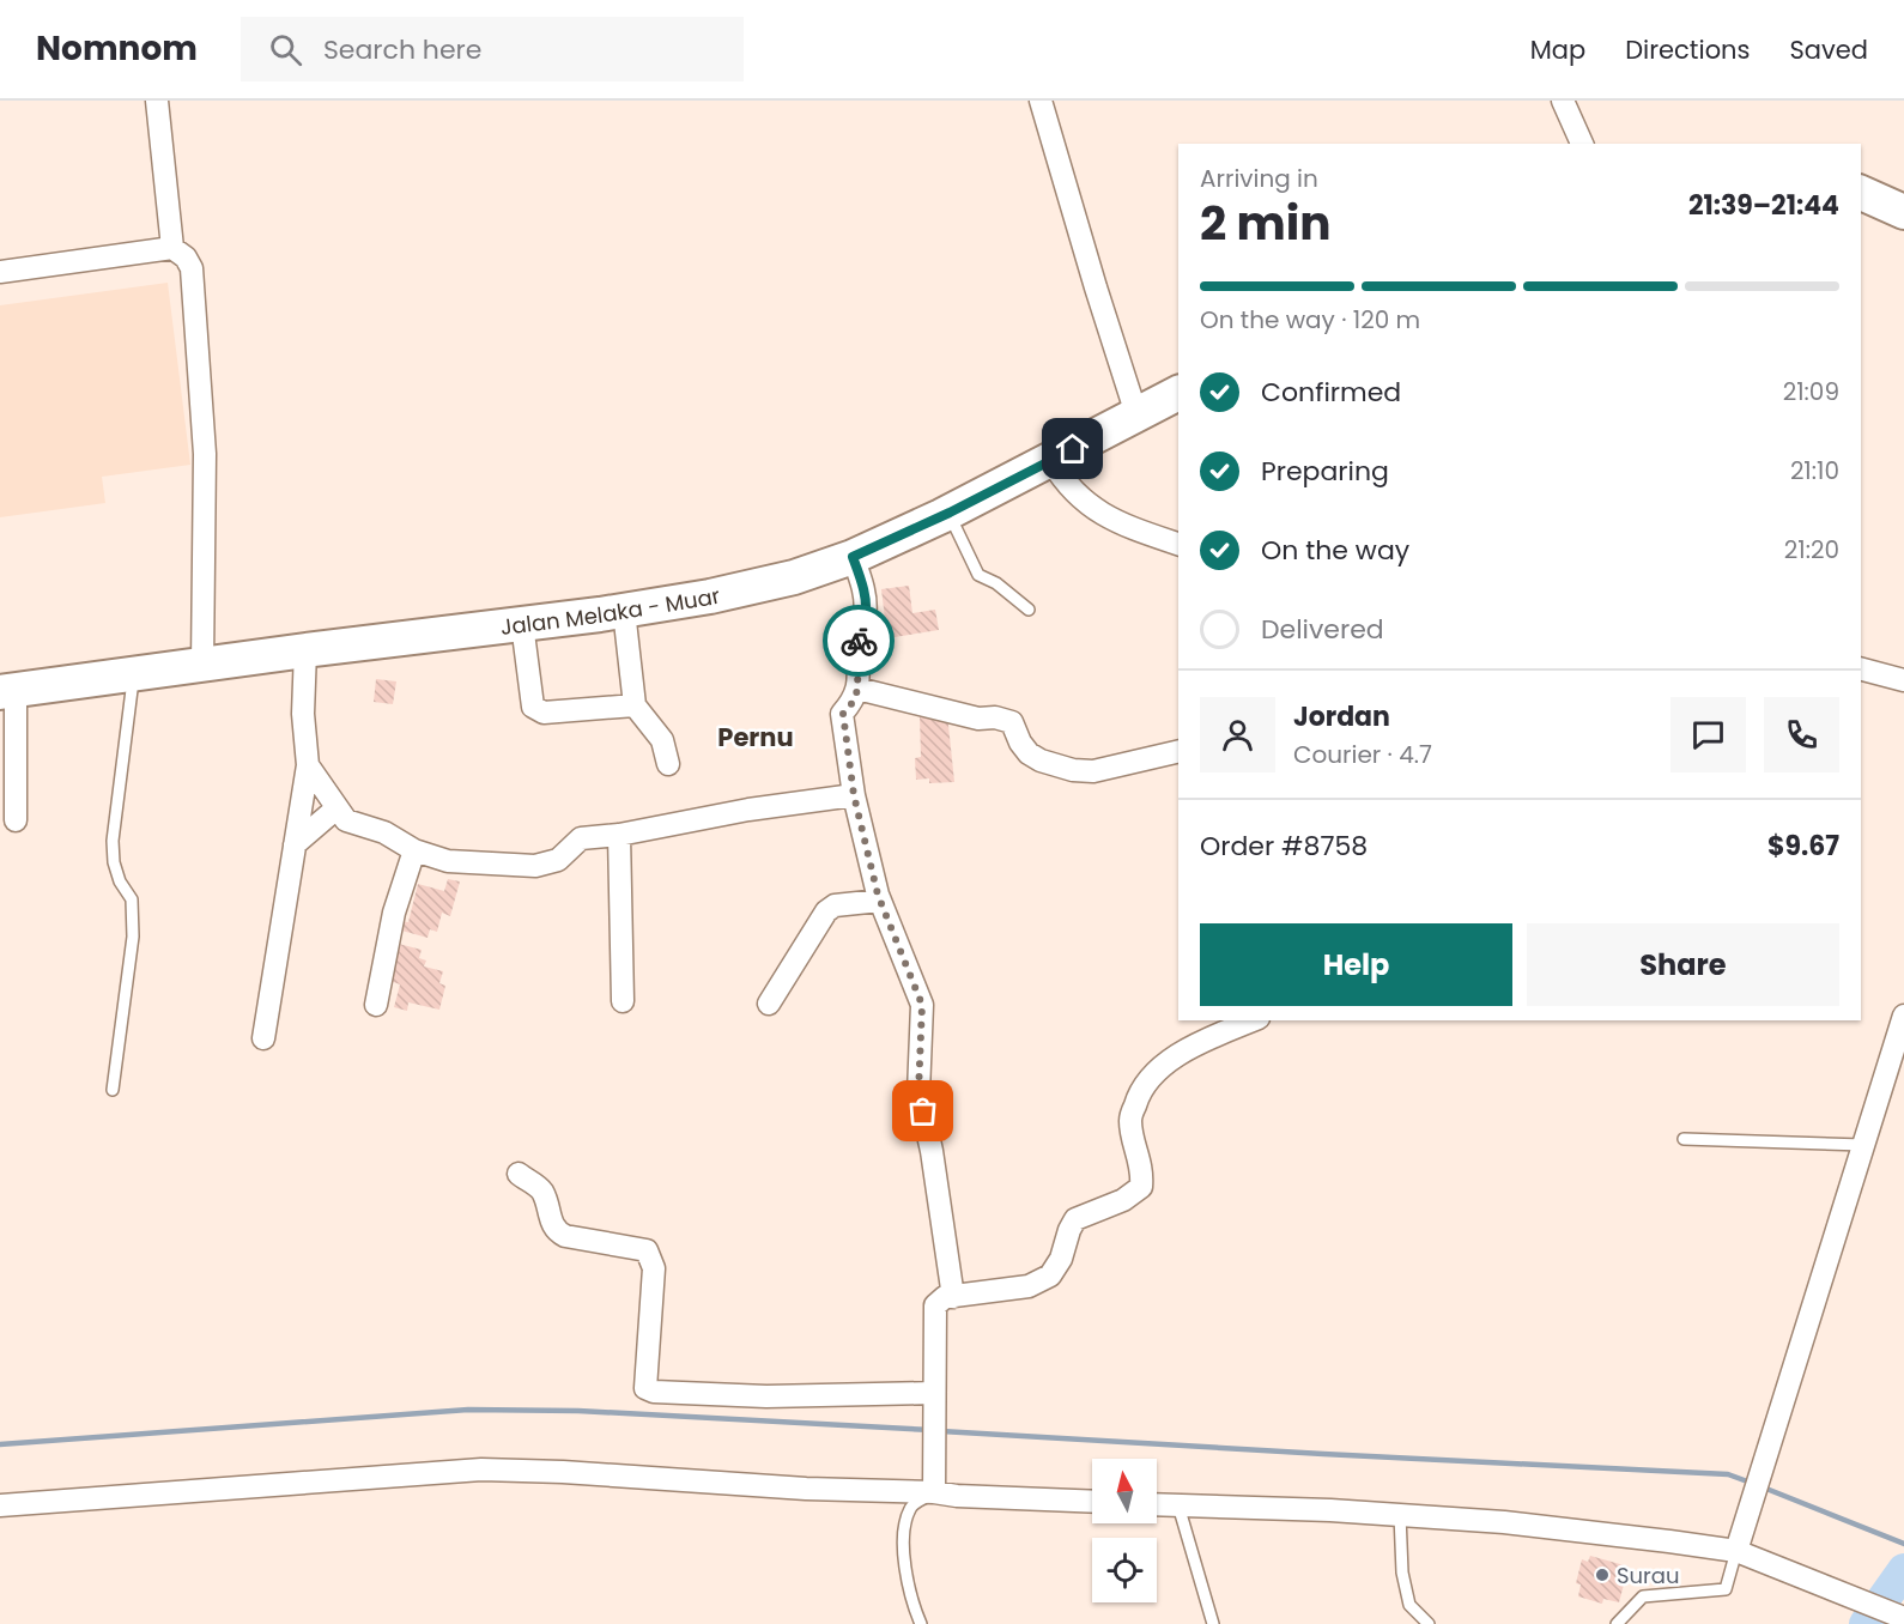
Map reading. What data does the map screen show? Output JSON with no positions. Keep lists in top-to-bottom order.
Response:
{
  "streets": {
    "main road": ["Jalan Melaka - Muar"]
  },
  "districts": ["Pernu"],
  "places": ["Surau"],
  "north": "top",
  "page": {
    "header": "Nomnom",
    "search": "Search here",
    "nav": ["Map", "Directions", "Saved"],
    "heading": ["2 min", "Arriving in", "21:39–21:44"],
    "panel": [
      "Jordan",
      "Courier · 4.7",
      "Order #8758",
      "$9.67"
    ],
    "bar": "On the way · 120 m",
    "list": [
      ["Confirmed", "21:09"],
      ["Preparing", "21:10"],
      ["On the way", "21:20"],
      "Delivered"
    ],
    "buttons": ["Help", "Share"]
  }
}
